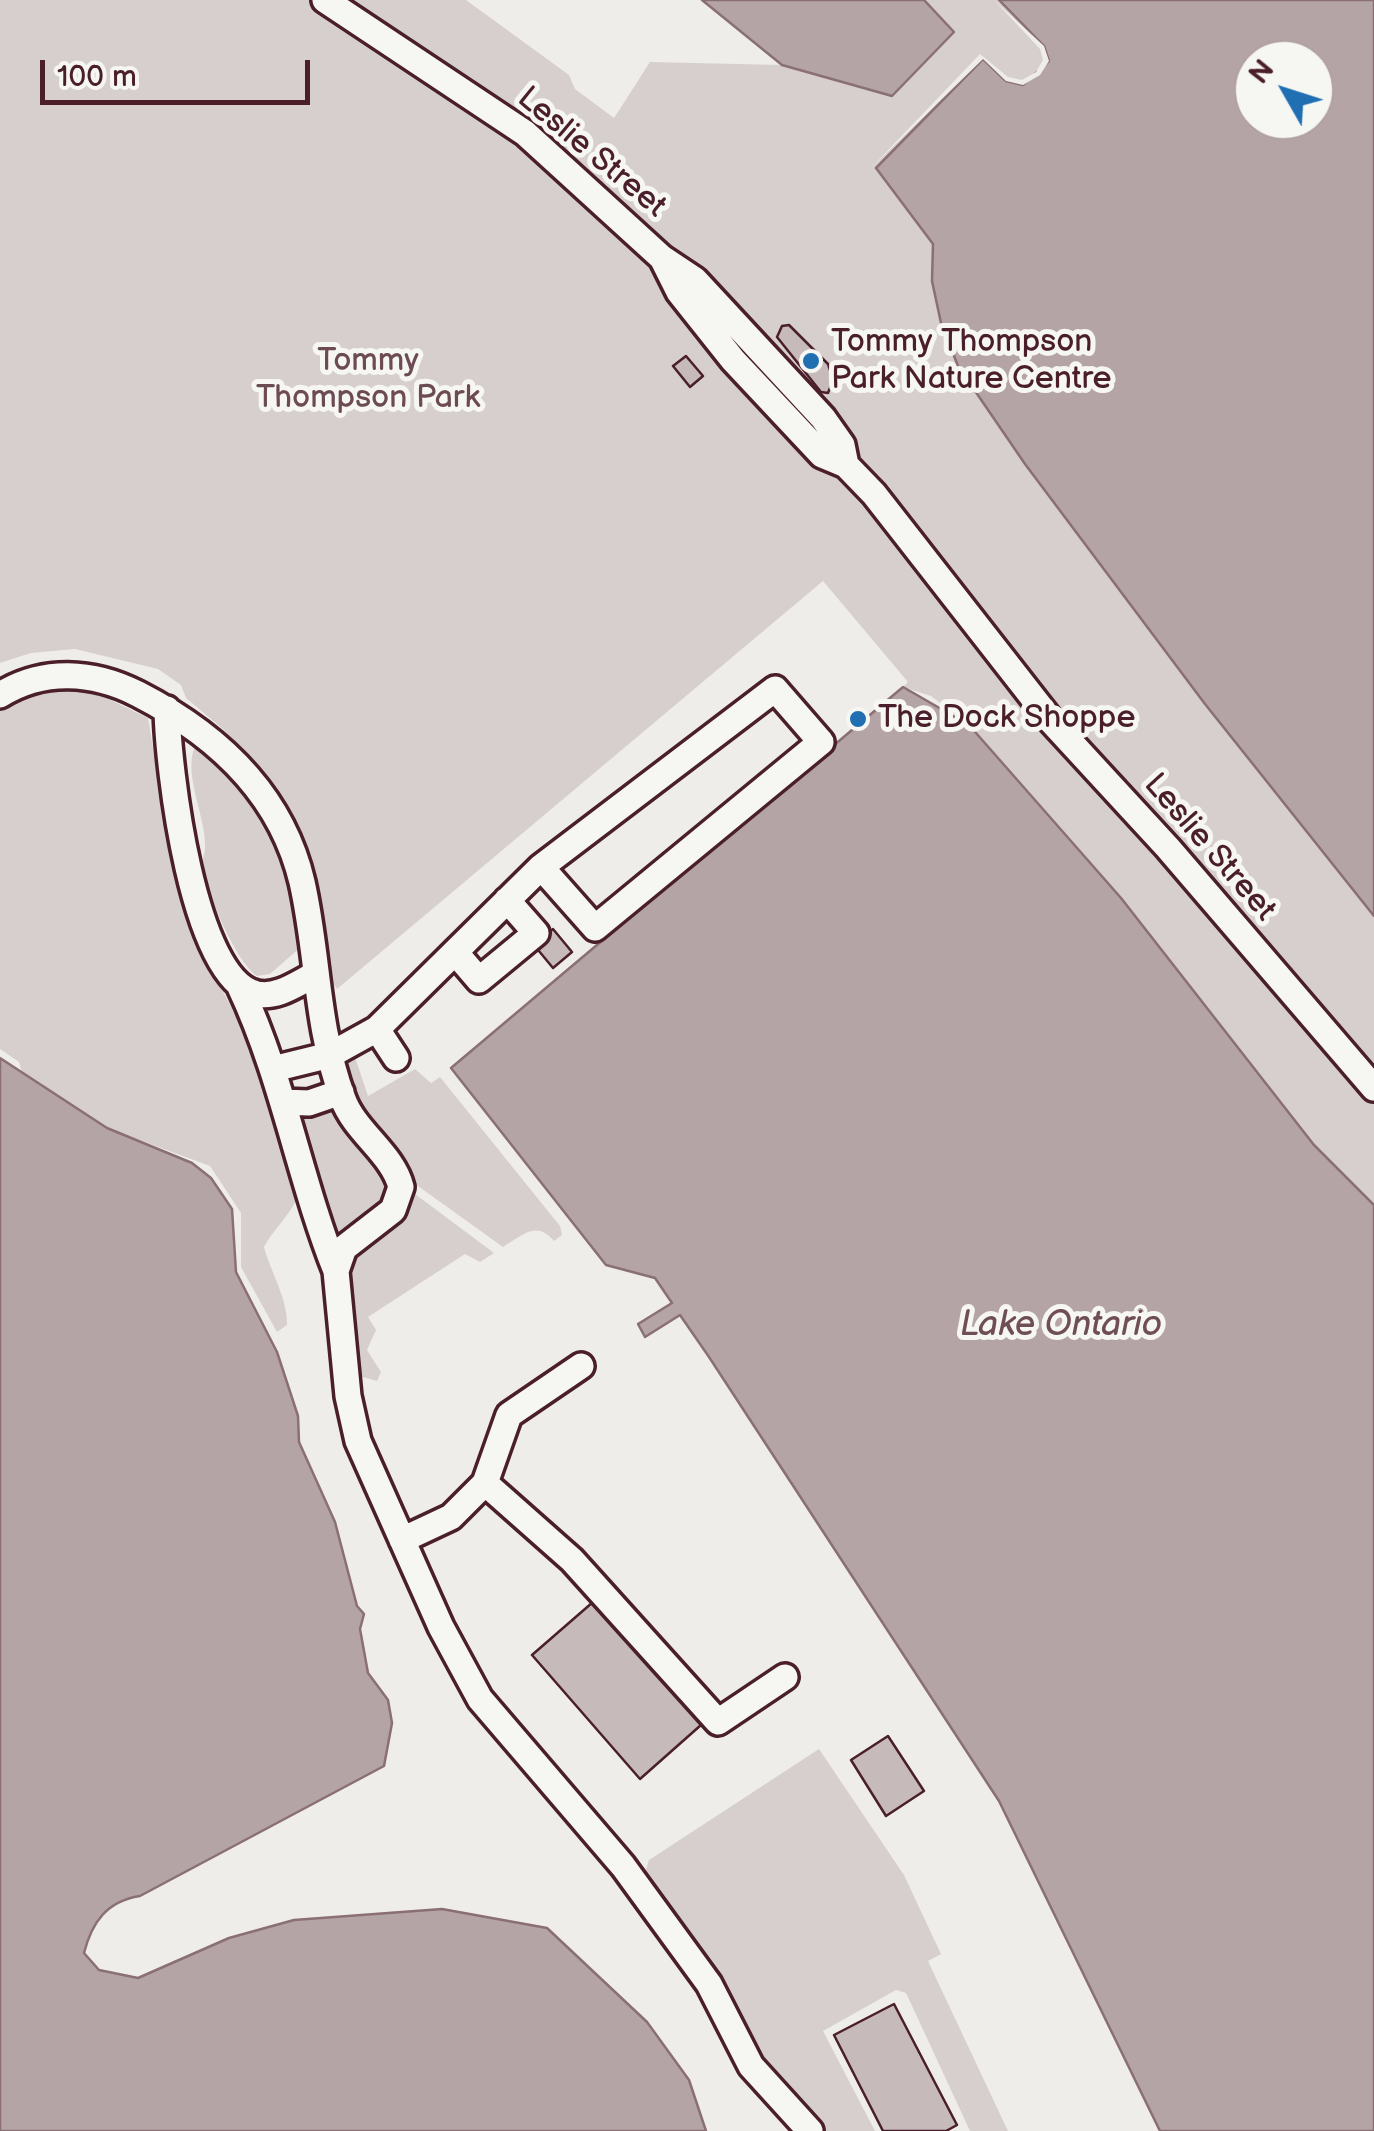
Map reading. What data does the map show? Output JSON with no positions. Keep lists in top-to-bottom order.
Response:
{
  "streets": {
    "street": ["Leslie Street"]
  },
  "water": ["Lake Ontario"],
  "parks": ["Tommy Thompson Park"],
  "places": ["Tommy Thompson Park Nature Centre", "The Dock Shoppe"],
  "scale_bar": "100 m",
  "north": "top left"
}
